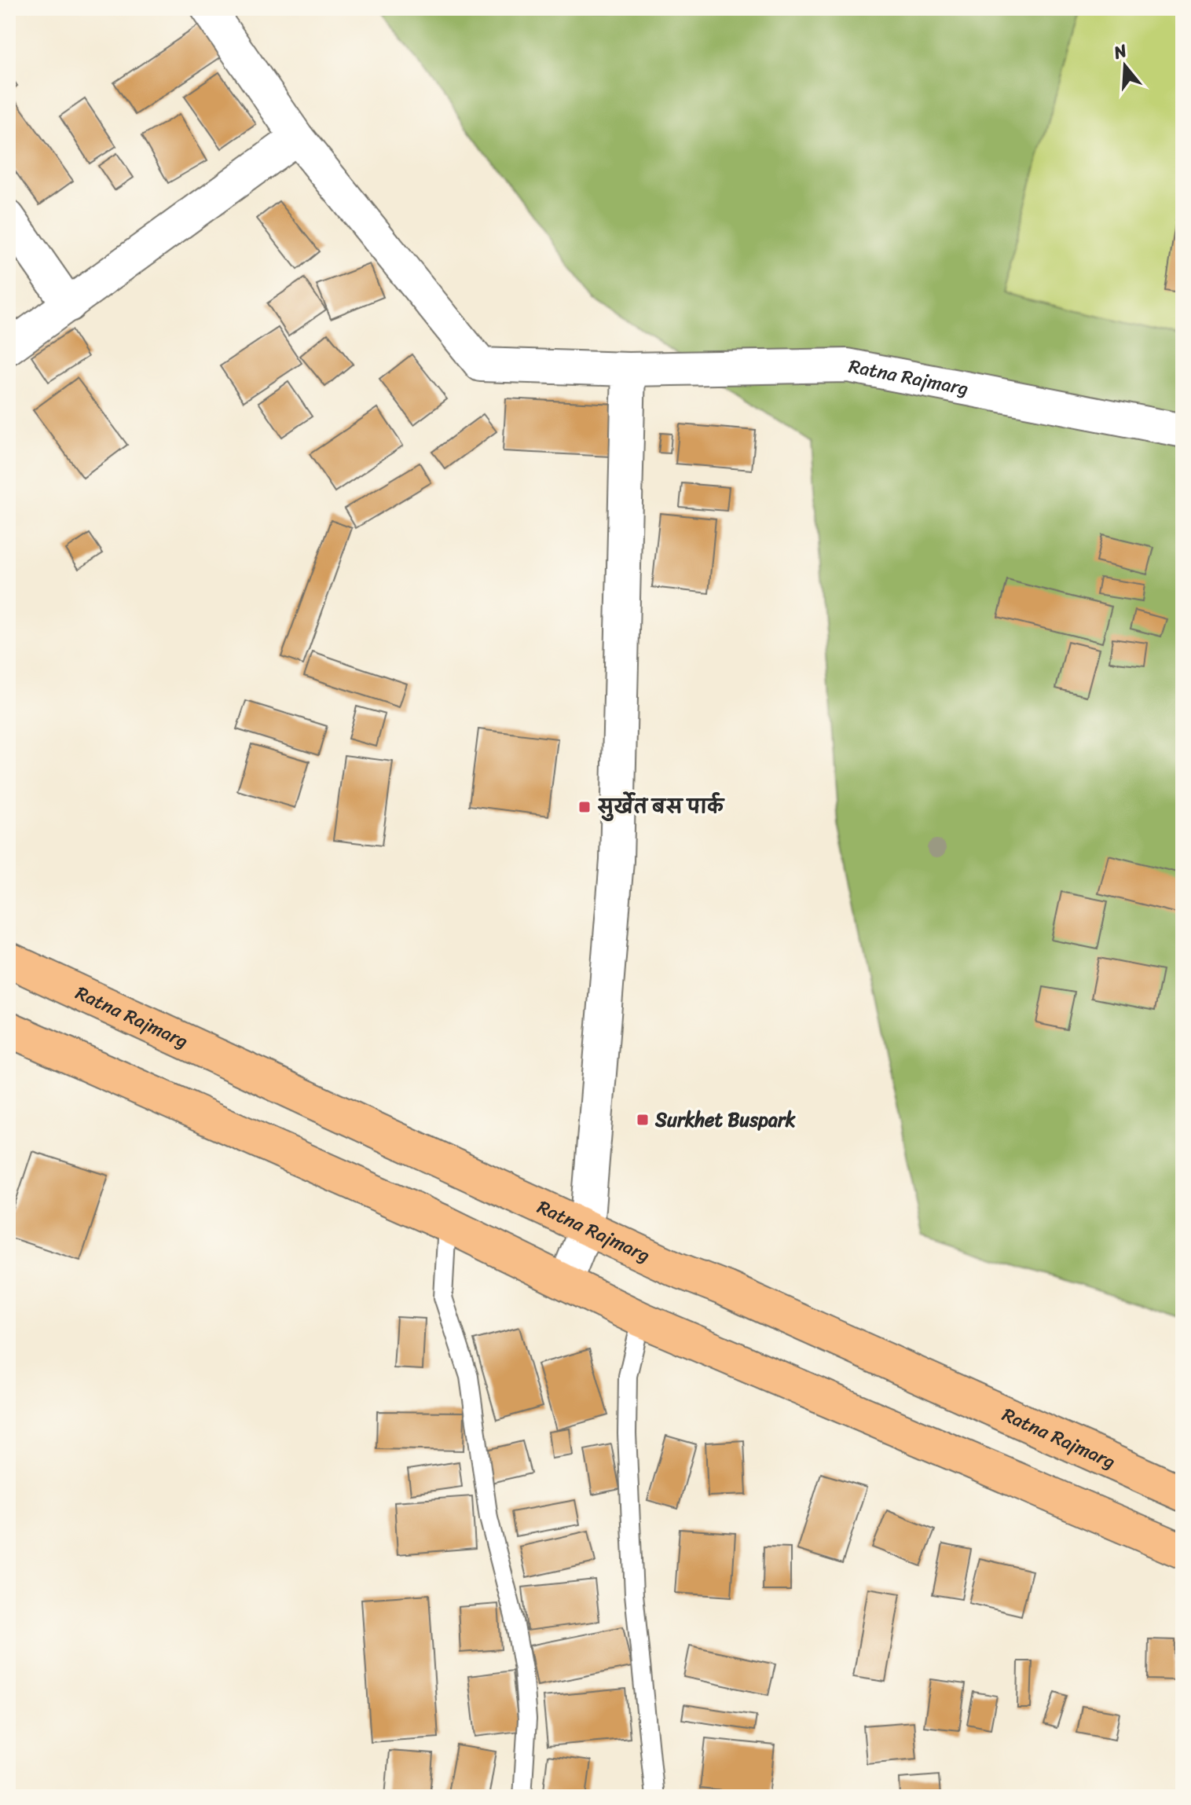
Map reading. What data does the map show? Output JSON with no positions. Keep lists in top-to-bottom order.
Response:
{
  "streets": {
    "main road": ["Ratna Rajmarg"]
  },
  "places": {
    "transit": ["सुर्खेत बस पार्क", "Surkhet Buspark"]
  },
  "north": "top"
}
